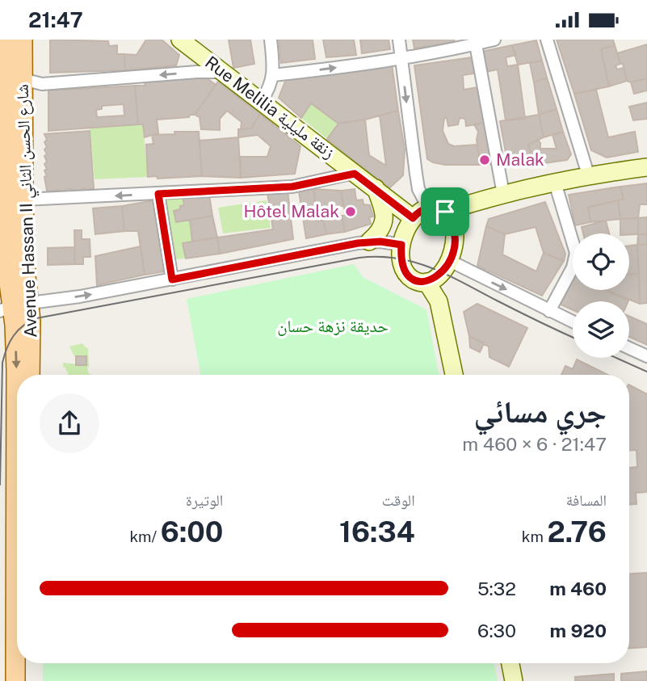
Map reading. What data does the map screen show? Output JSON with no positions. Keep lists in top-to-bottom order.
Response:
{
  "streets": {
    "main road": ["Avenue Hassan II شارع الحسن الثاني"],
    "street": ["Rue Melilia زنقة مليلية"]
  },
  "one_way": ["Avenue Hassan II شارع الحسن الثاني"],
  "parks": ["حديقة نزهة حسان"],
  "places": ["Malak", "Hôtel Malak"],
  "page": {
    "status": "21:47",
    "heading": ["جري مسائي", "21:47 · 6 × 460 m"],
    "stats": [
      ["المسافة", "2.76 km"],
      ["الوقت", "16:34"],
      ["الوتيرة", "6:00 /km"]
    ],
    "list": [
      {
        "name": "460 m",
        "note": "5:32"
      },
      {
        "name": "920 m",
        "note": "6:30"
      }
    ]
  }
}
